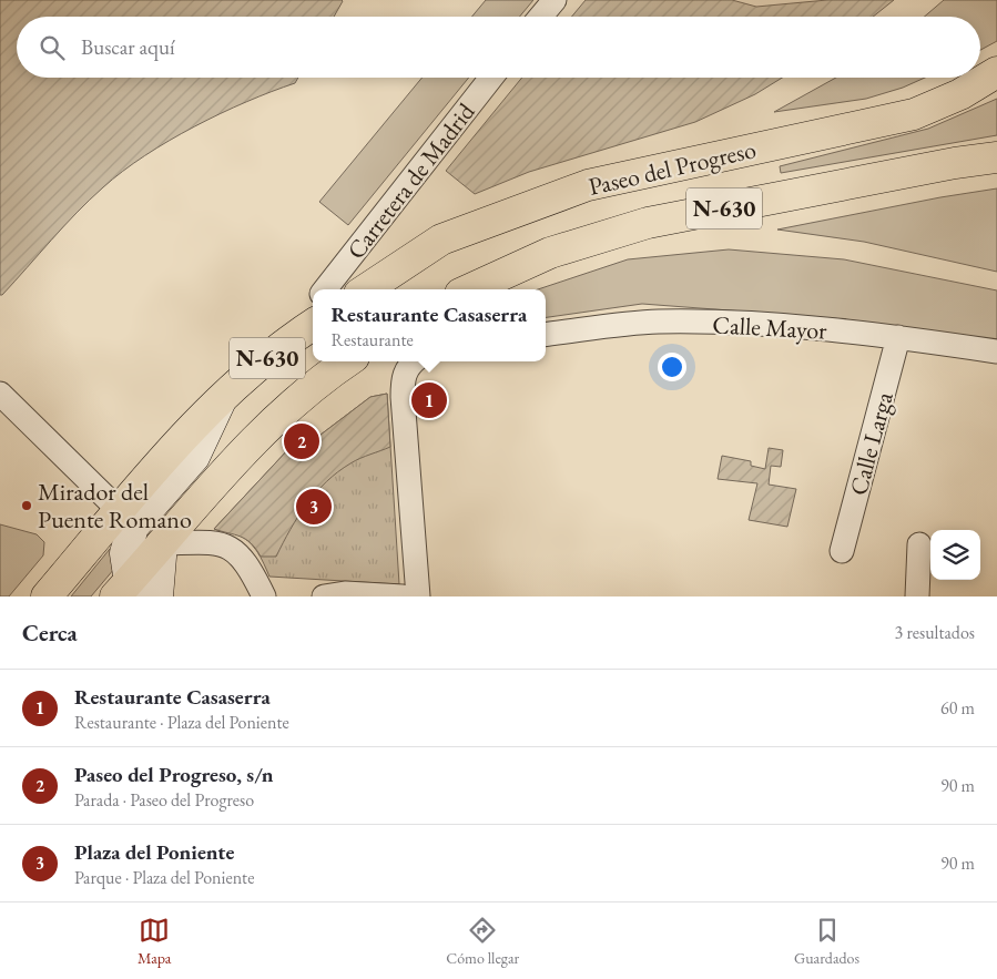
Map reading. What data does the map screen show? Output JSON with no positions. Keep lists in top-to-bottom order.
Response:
{
  "streets": {
    "highway": ["Paseo del Progreso", "N-630"],
    "street": ["Carretera de Madrid", "Calle Mayor", "Calle Larga"]
  },
  "crossings": [
    ["Calle Mayor", "Calle Larga"]
  ],
  "places": ["Mirador del Puente Romano"],
  "page": {
    "search": "Buscar aquí",
    "popup": ["Restaurante Casaserra", "Restaurante"],
    "pins": ["1", "2", "3"],
    "heading": ["Cerca", "3 resultados"],
    "list": [
      {
        "mark": "1",
        "name": "Restaurante Casaserra",
        "note": "Restaurante · Plaza del Poniente",
        "value": "60 m"
      },
      {
        "mark": "2",
        "name": "Paseo del Progreso, s/n",
        "note": "Parada · Paseo del Progreso",
        "value": "90 m"
      },
      {
        "mark": "3",
        "name": "Plaza del Poniente",
        "note": "Parque · Plaza del Poniente",
        "value": "90 m"
      }
    ],
    "nav": ["Mapa", "Cómo llegar", "Guardados"]
  }
}
